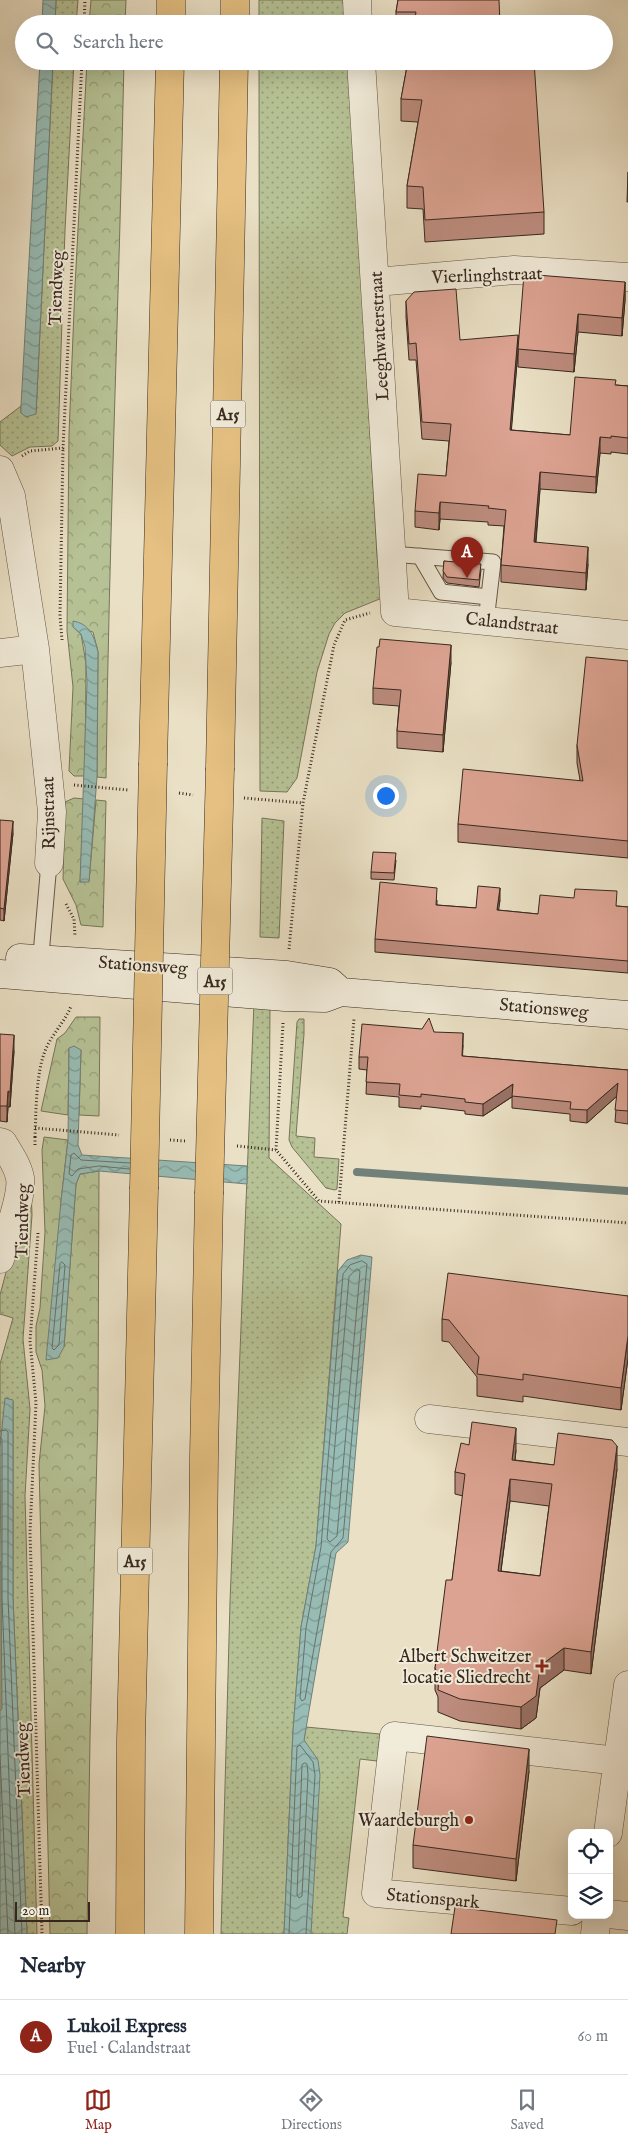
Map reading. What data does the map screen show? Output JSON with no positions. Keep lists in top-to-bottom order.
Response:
{
  "streets": {
    "highway": ["A15"],
    "street": [
      "Vierlinghstraat",
      "Leeghwaterstraat",
      "Calandstraat",
      "Rijnstraat",
      "Stationsweg",
      "Stationspark"
    ],
    "path": ["Tiendweg"]
  },
  "crossings": [
    ["Vierlinghstraat", "Leeghwaterstraat"],
    ["Tiendweg", "Rijnstraat"],
    ["Leeghwaterstraat", "Calandstraat"],
    ["Rijnstraat", "Stationsweg"]
  ],
  "places": {
    "health": ["Albert Schweitzer locatie Sliedrecht"],
    "other": ["Waardeburgh"]
  },
  "scale_bar": "20 m",
  "page": {
    "search": "Search here",
    "pins": "A",
    "scale": "20 m",
    "heading": "Nearby",
    "list": [
      {
        "mark": "A",
        "name": "Lukoil Express",
        "note": "Fuel · Calandstraat",
        "value": "60 m"
      }
    ],
    "nav": ["Map", "Directions", "Saved"]
  }
}
